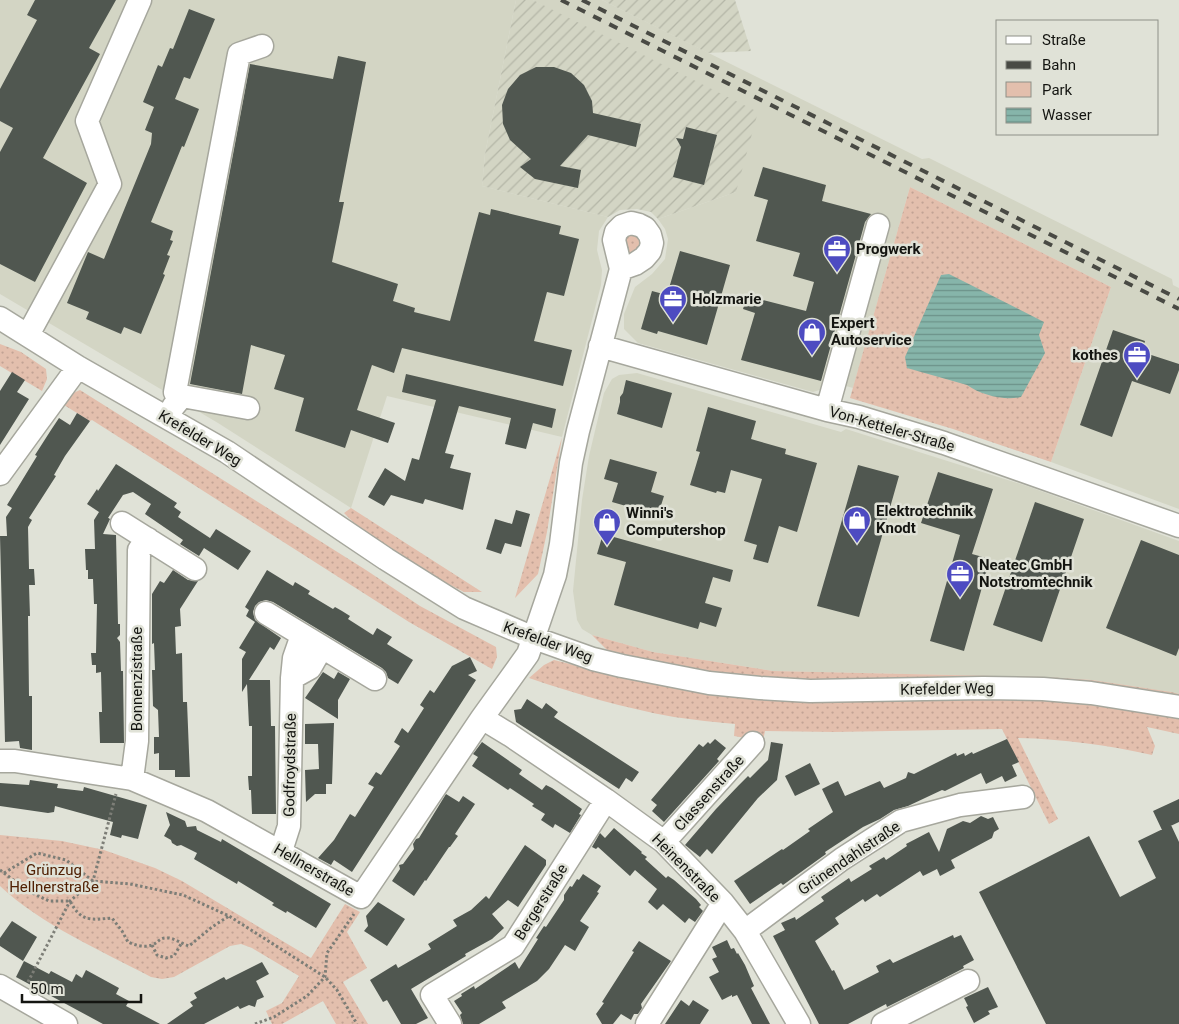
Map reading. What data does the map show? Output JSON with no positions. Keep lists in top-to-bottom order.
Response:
{
  "streets": {
    "street": [
      "Von-Ketteler-Straße",
      "Krefelder Weg",
      "Bonnenzistraße",
      "Godfroydstraße",
      "Classenstraße",
      "Grünendahlstraße",
      "Heinenstraße",
      "Hellnerstraße",
      "Bergerstraße"
    ]
  },
  "crossings": [
    ["Krefelder Weg", "Hellnerstraße"],
    ["Bonnenzistraße", "Hellnerstraße"],
    ["Godfroydstraße", "Hellnerstraße"],
    ["Classenstraße", "Heinenstraße"],
    ["Grünendahlstraße", "Heinenstraße"],
    ["Heinenstraße", "Hellnerstraße"],
    ["Heinenstraße", "Bergerstraße"]
  ],
  "parks": ["Grünzug Hellnerstraße"],
  "places": {
    "office": [
      "Progwerk",
      "Holzmarie",
      "kothes",
      "Neatec GmbH Notstromtechnik"
    ],
    "shop": ["Expert Autoservice", "Elektrotechnik Knodt", "Winni's Computershop"]
  },
  "legend": [
    "Straße",
    "Bahn",
    "Park",
    "Wasser"
  ],
  "scale_bar": "50 m"
}
